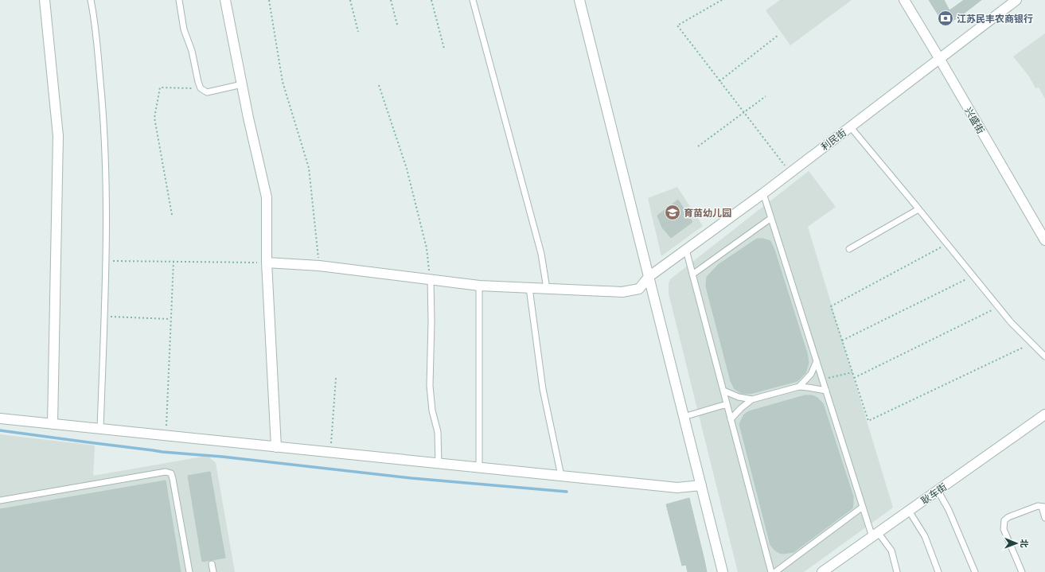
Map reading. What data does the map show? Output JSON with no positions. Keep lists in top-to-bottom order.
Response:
{
  "streets": {
    "street": ["兴盛街", "利民街", "耿车街"]
  },
  "crossings": [
    ["兴盛街", "利民街"]
  ],
  "places": {
    "bank": ["江苏民丰农商银行"],
    "school or university": ["育苗幼儿园"]
  },
  "north": "right"
}
